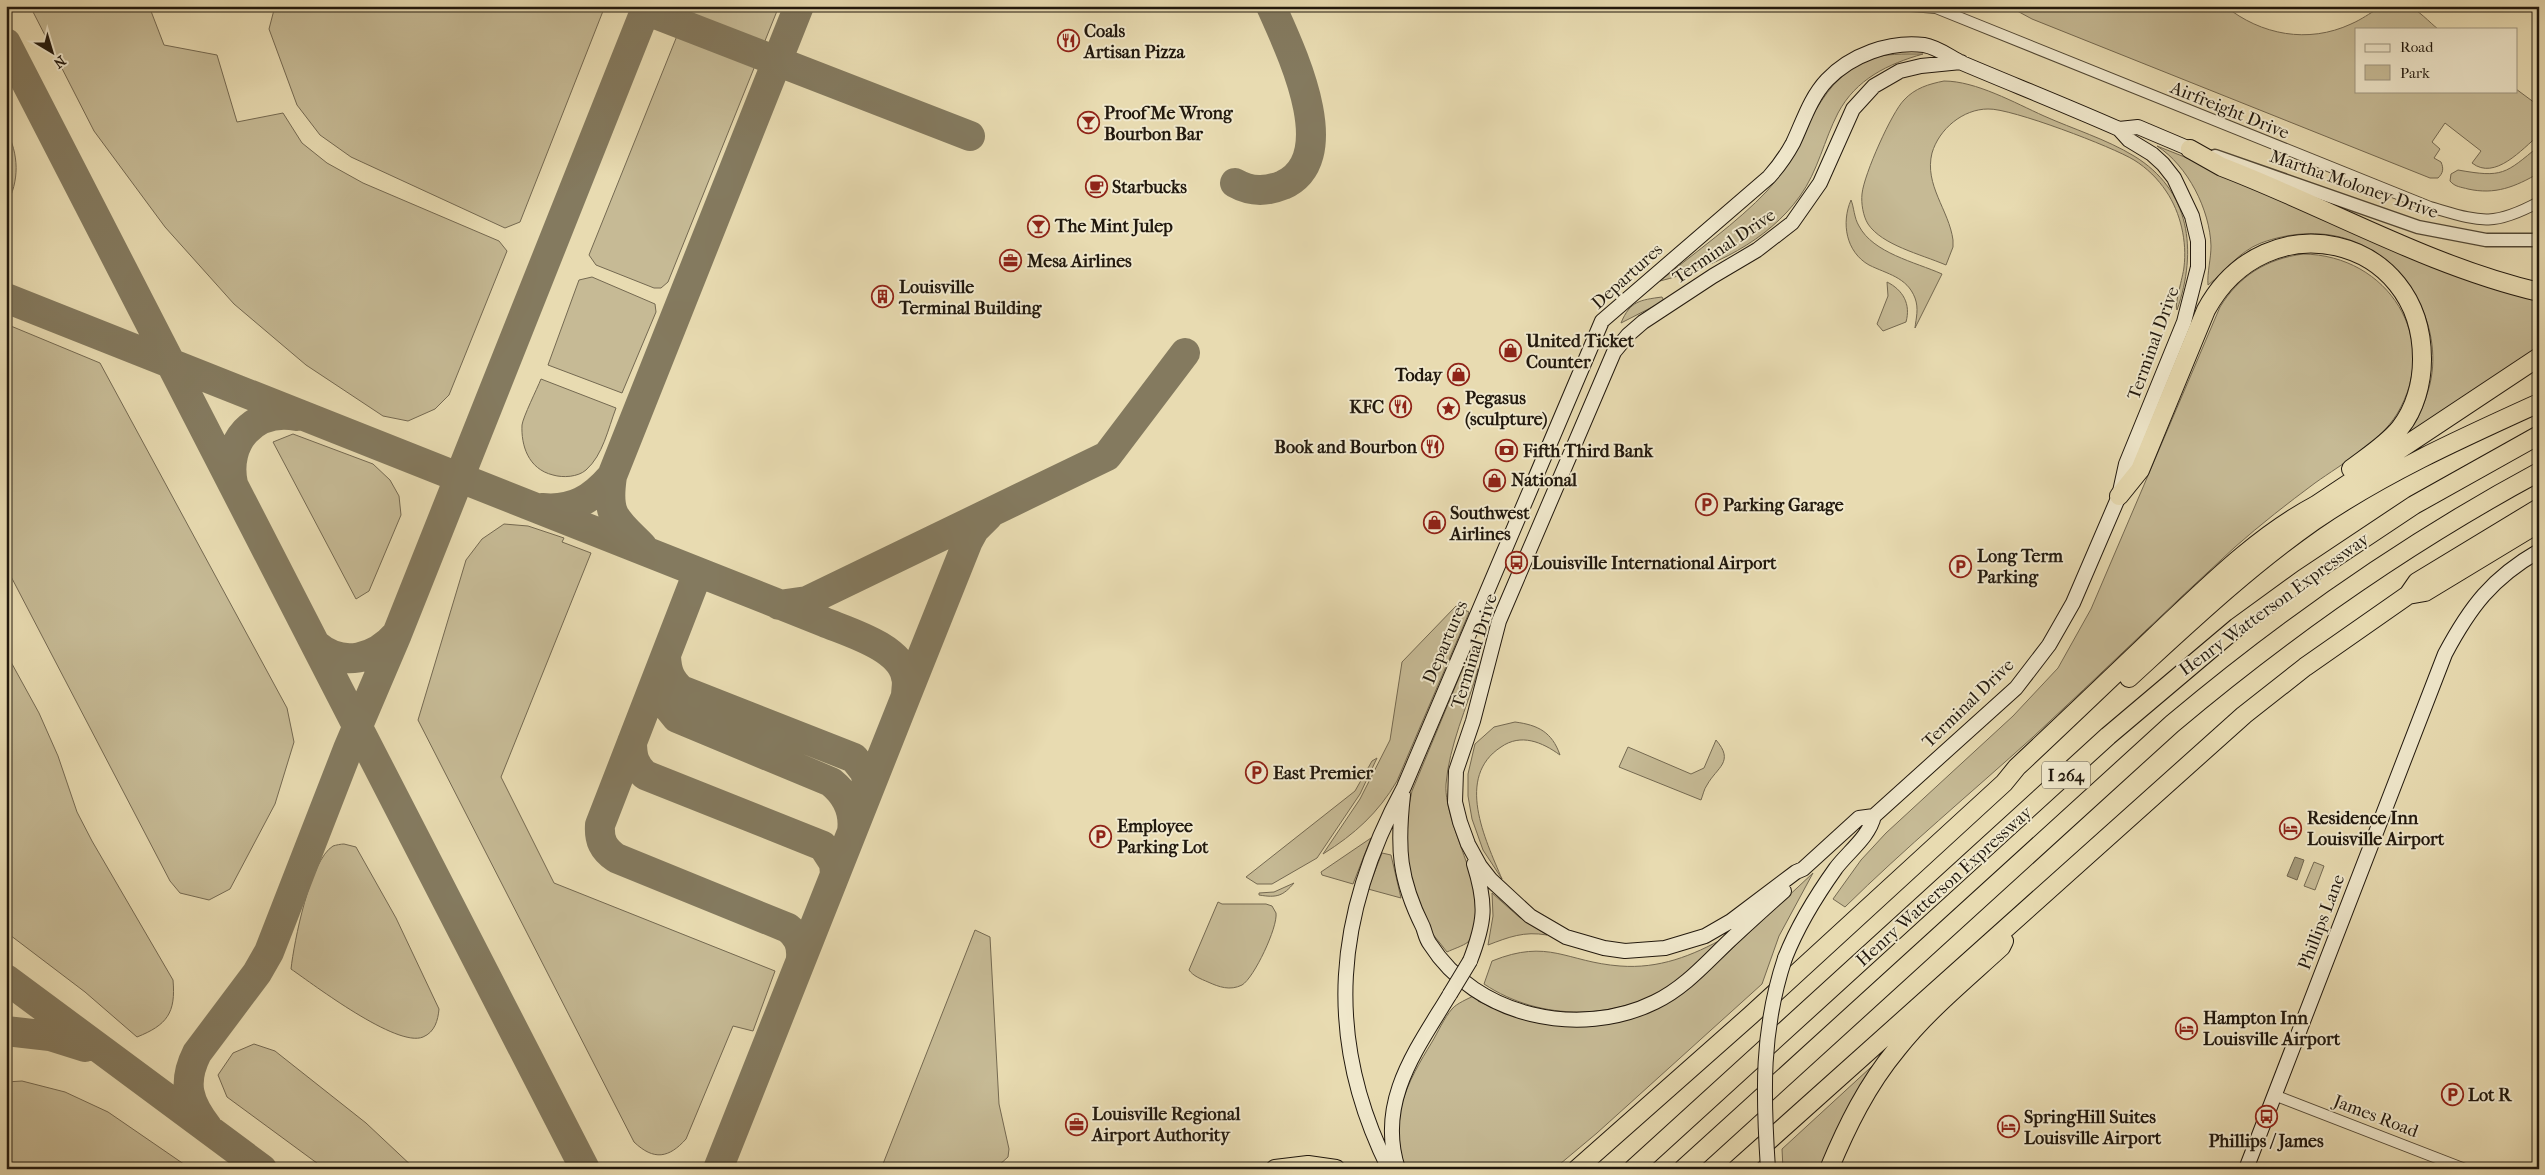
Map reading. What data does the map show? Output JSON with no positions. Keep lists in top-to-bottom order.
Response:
{
  "streets": {
    "highway": ["Henry Watterson Expressway", "I 264"],
    "main road": ["Terminal Drive", "Departures", "Phillips Lane"],
    "street": ["Airfreight Drive", "Martha Moloney Drive", "James Road"]
  },
  "crossings": [
    ["Terminal Drive", "Departures"],
    ["Phillips Lane", "James Road"]
  ],
  "places": {
    "restaurant": ["Coals Artisan Pizza", "KFC", "Book and Bourbon"],
    "bar": ["Proof Me Wrong Bourbon Bar", "The Mint Julep"],
    "cafe": ["Starbucks"],
    "office": ["Mesa Airlines", "Louisville Regional Airport Authority"],
    "building": ["Louisville Terminal Building"],
    "shop": [
      "United Ticket Counter",
      "Today",
      "National",
      "Southwest Airlines"
    ],
    "place": ["Pegasus (sculpture)"],
    "bank": ["Fifth Third Bank"],
    "parking": [
      "Parking Garage",
      "Long Term Parking",
      "East Premier",
      "Employee Parking Lot",
      "Lot R"
    ],
    "bus stop": ["Louisville International Airport", "Phillips / James"],
    "hotel": ["Residence Inn Louisville Airport", "Hampton Inn Louisville Airport", "SpringHill Suites Louisville Airport"]
  },
  "legend": ["Road", "Park"],
  "north": "bottom right"
}
